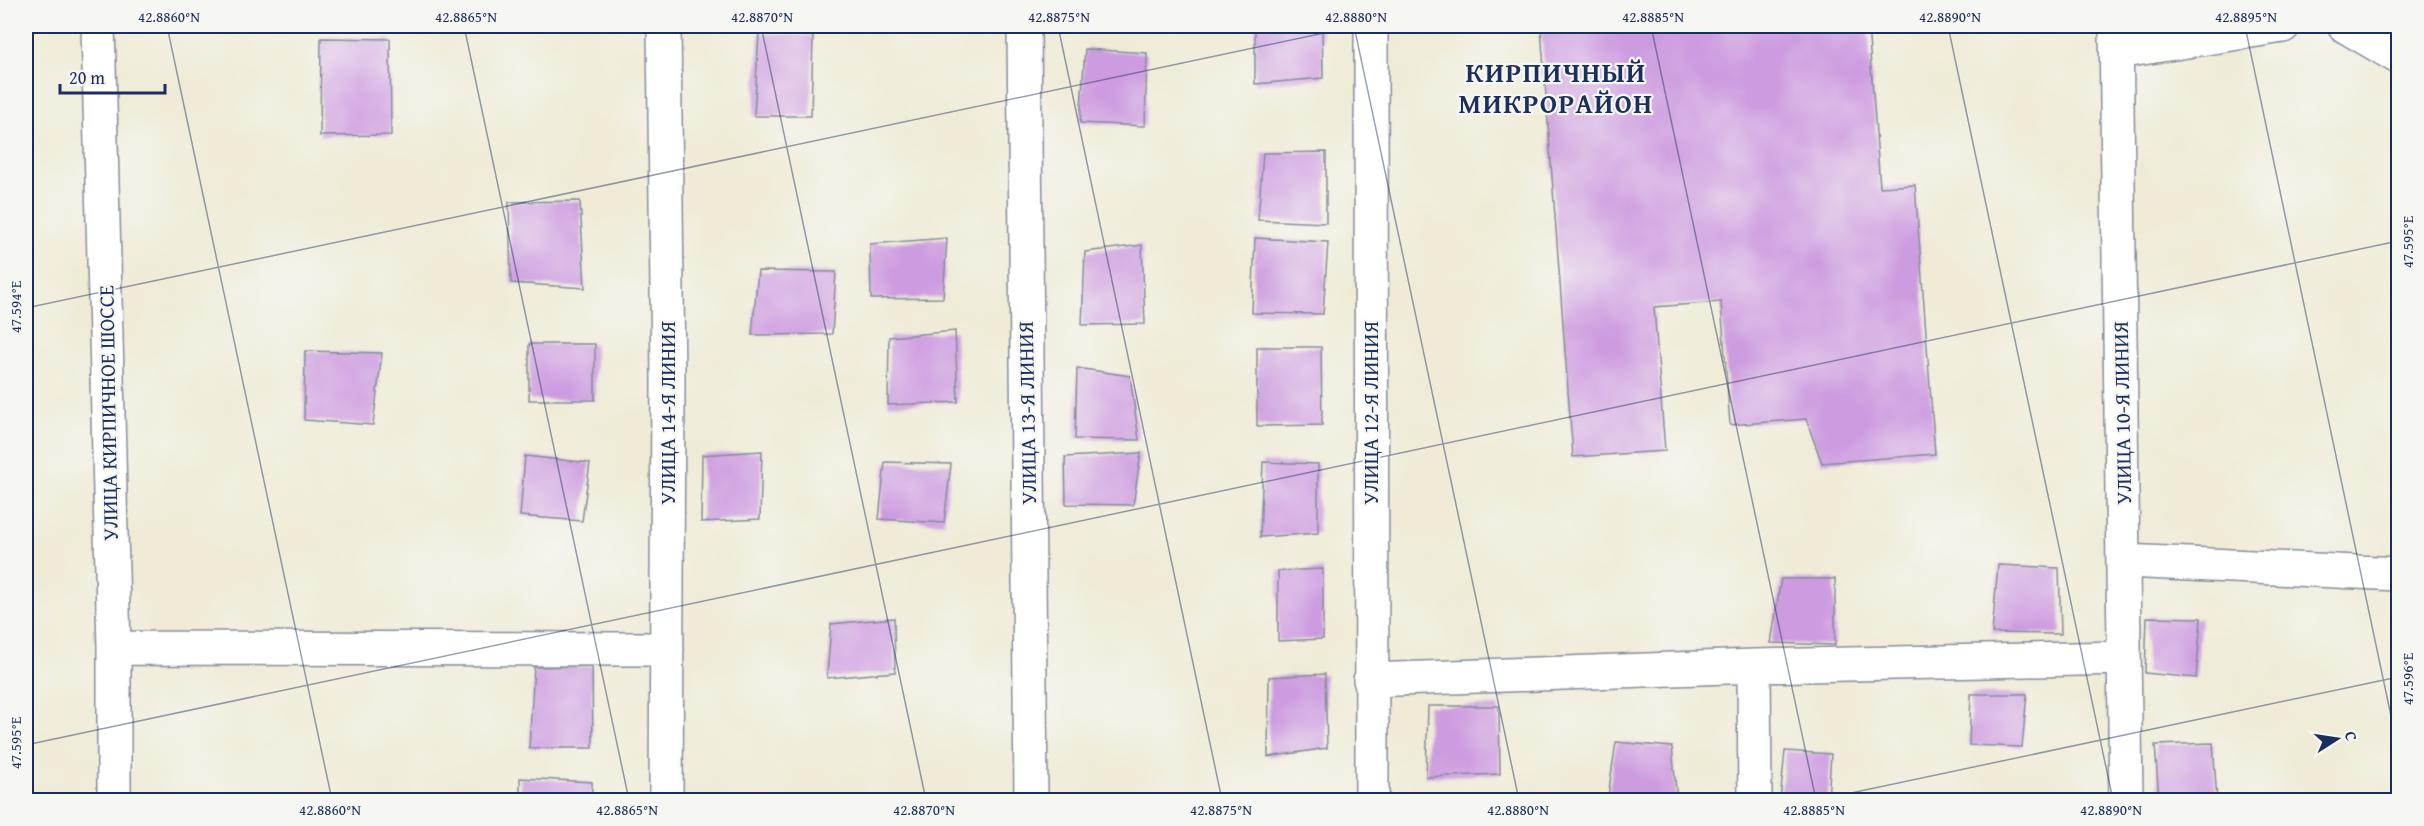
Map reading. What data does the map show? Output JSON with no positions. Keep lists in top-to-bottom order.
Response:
{
  "streets": {
    "street": [
      "УЛИЦА КИРПИЧНОЕ ШОССЕ",
      "УЛИЦА 14-Я ЛИНИЯ",
      "УЛИЦА 13-Я ЛИНИЯ",
      "УЛИЦА 12-Я ЛИНИЯ",
      "УЛИЦА 10-Я ЛИНИЯ"
    ]
  },
  "districts": ["КИРПИЧНЫЙ МИКРОРАЙОН"],
  "scale_bar": "20 m",
  "north": "right",
  "coordinates": [
    "42.8860°N",
    "42.8865°N",
    "42.8870°N",
    "42.8875°N",
    "42.8880°N",
    "42.8885°N",
    "42.8890°N",
    "42.8895°N",
    "47.595°E",
    "47.594°E",
    "47.596°E"
  ]
}
